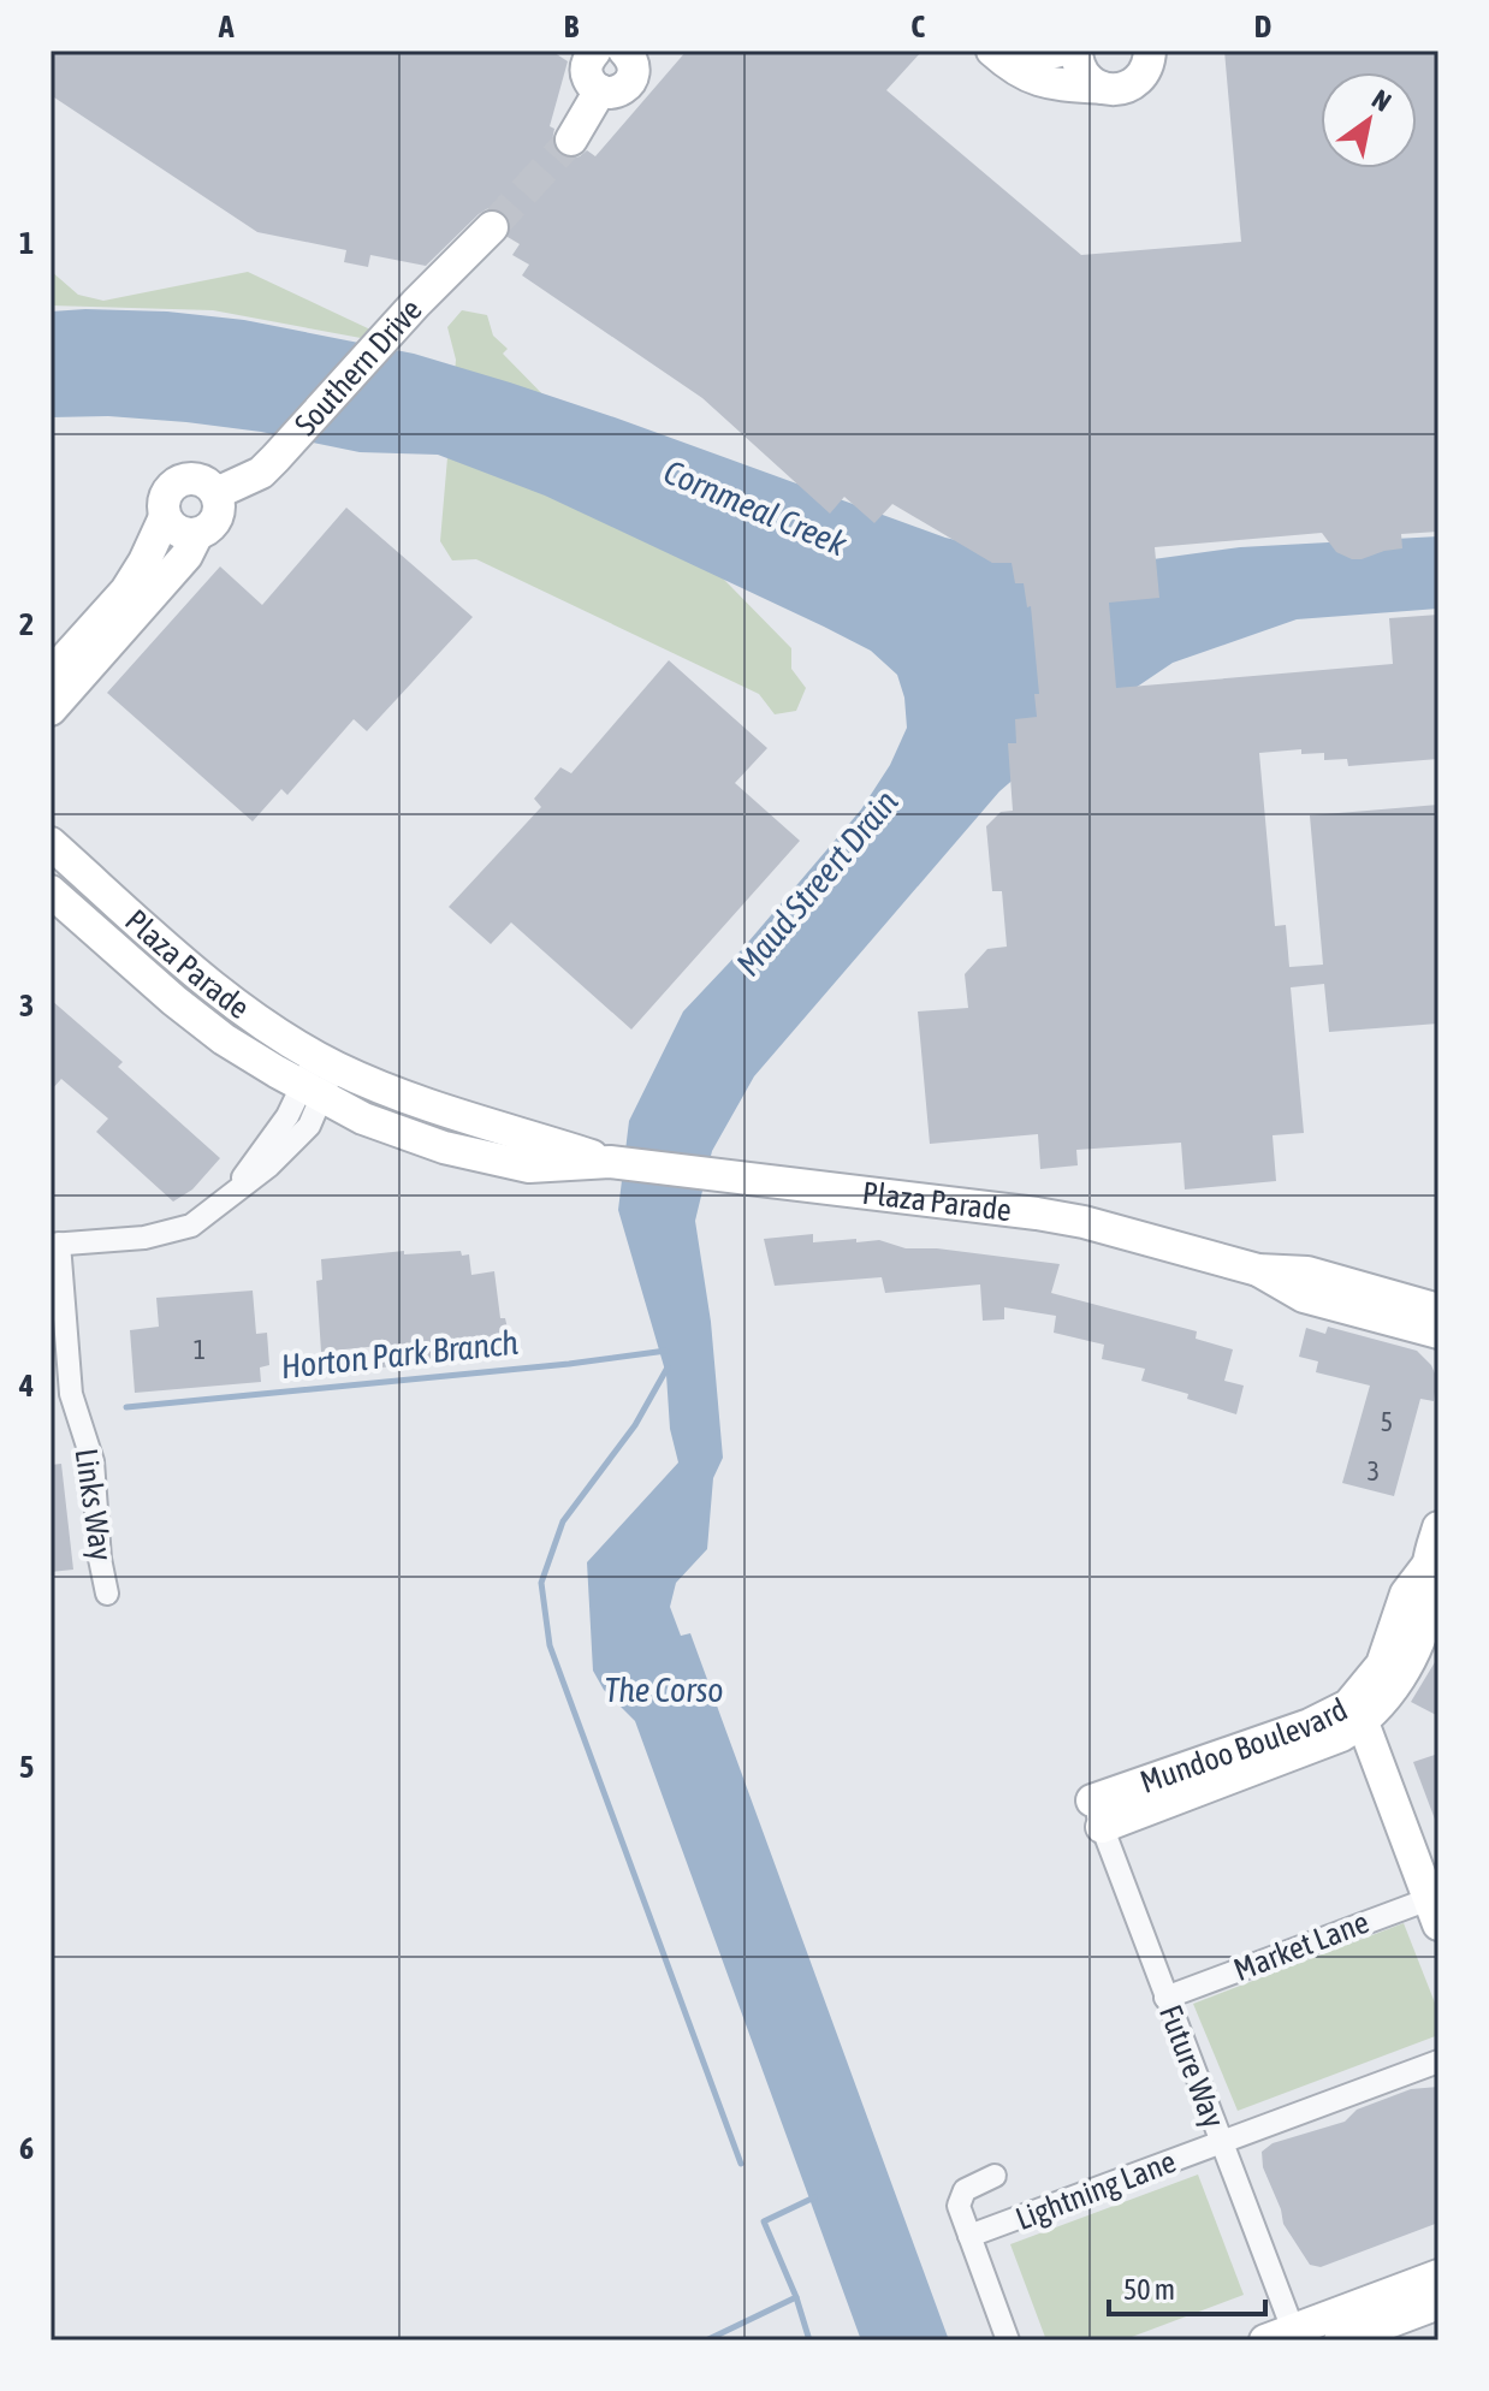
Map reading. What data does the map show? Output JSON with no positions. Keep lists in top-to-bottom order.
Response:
{
  "streets": {
    "main road": ["Southern Drive", "Plaza Parade", "Mundoo Boulevard"],
    "street": [
      "Links Way",
      "Market Lane",
      "Future Way",
      "Lightning Lane"
    ]
  },
  "crossings": [
    ["Mundoo Boulevard", "Future Way"],
    ["Market Lane", "Future Way"],
    ["Future Way", "Lightning Lane"]
  ],
  "water": [
    "Cornmeal Creek",
    "Maud Streert Drain",
    "Horton Park Branch",
    "The Corso"
  ],
  "house_numbers": ["1", "5", "3"],
  "scale_bar": "50 m",
  "north": "top right",
  "grid": {
    "columns": [
      "A",
      "B",
      "C",
      "D"
    ],
    "rows": [
      "1",
      "2",
      "3",
      "4",
      "5",
      "6"
    ]
  }
}
